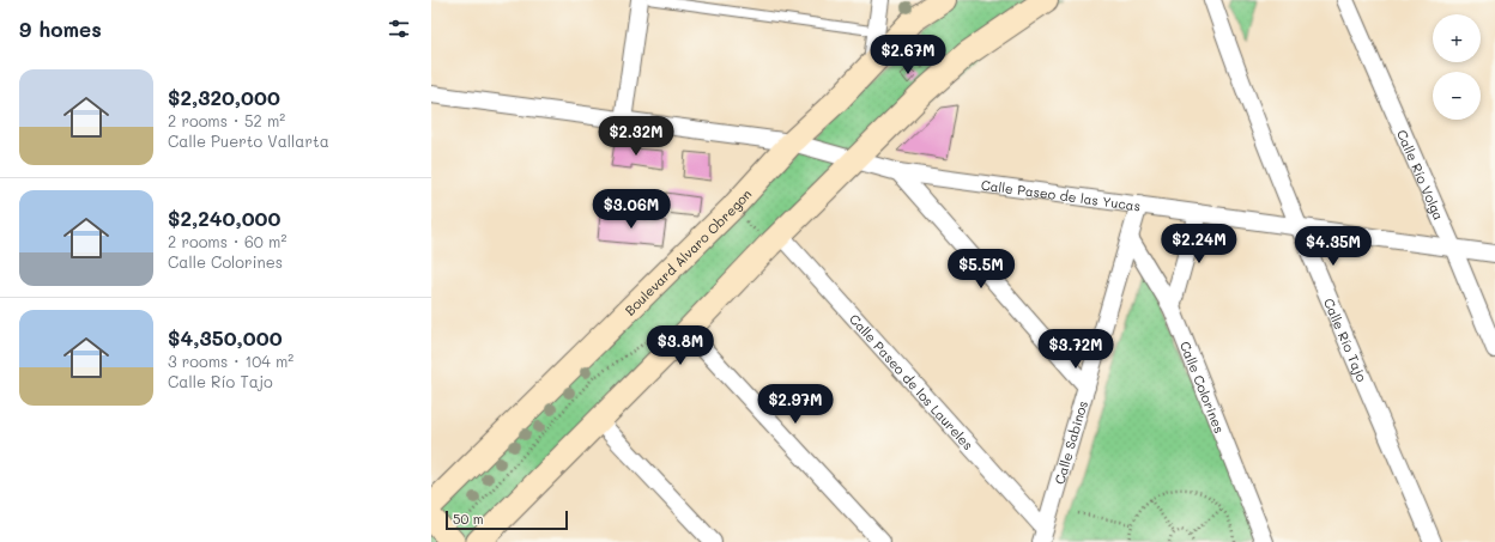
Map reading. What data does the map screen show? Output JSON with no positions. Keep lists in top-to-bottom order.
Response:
{
  "streets": {
    "main road": ["Boulevard Alvaro Obregon"],
    "street": [
      "Calle Río Volga",
      "Calle Paseo de las Yucas",
      "Calle Río Tajo",
      "Calle Paseo de los Laureles",
      "Calle Colorines",
      "Calle Sabinos"
    ]
  },
  "crossings": [
    ["Calle Río Volga", "Calle Paseo de las Yucas"],
    ["Calle Paseo de las Yucas", "Boulevard Alvaro Obregon"],
    ["Calle Paseo de las Yucas", "Calle Río Tajo"],
    ["Calle Paseo de las Yucas", "Calle Sabinos"],
    ["Calle Paseo de los Laureles", "Calle Sabinos"],
    ["Calle Colorines", "Calle Sabinos"]
  ],
  "scale_bar": "50 m",
  "page": {
    "heading": "9 homes",
    "map_buttons": ["+", "−"],
    "price": [
      "$2.67M",
      "$2.32M",
      "$3.06M",
      "$2.24M",
      "$4.35M",
      "$5.5M",
      "$3.8M",
      "$3.72M",
      "$2.97M"
    ],
    "list": [
      {
        "name": "$2,320,000",
        "note": "2 rooms · 52 m² · Calle Puerto Vallarta"
      },
      {
        "name": "$2,240,000",
        "note": "2 rooms · 60 m² · Calle Colorines"
      },
      {
        "name": "$4,350,000",
        "note": "3 rooms · 104 m² · Calle Río Tajo"
      }
    ],
    "scale": "50 m"
  }
}
